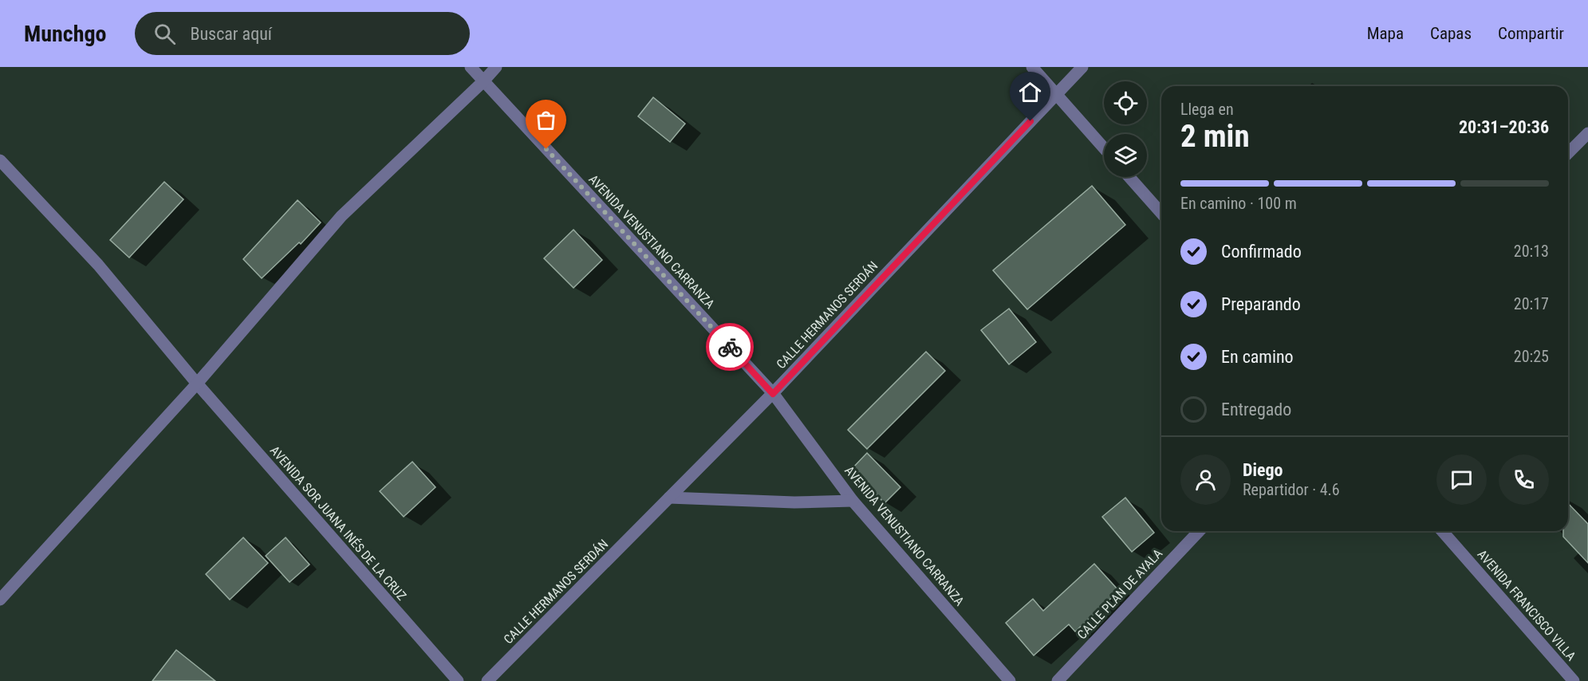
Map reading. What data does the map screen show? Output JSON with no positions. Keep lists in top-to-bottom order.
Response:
{
  "streets": {
    "street": [
      "AVENIDA VENUSTIANO CARRANZA",
      "CALLE HERMANOS SERDÁN",
      "AVENIDA SOR JUANA INÉS DE LA CRUZ",
      "CALLE PLAN DE AYALA",
      "AVENIDA FRANCISCO VILLA"
    ]
  },
  "crossings": [
    ["AVENIDA VENUSTIANO CARRANZA", "CALLE HERMANOS SERDÁN"]
  ],
  "page": {
    "header": "Munchgo",
    "search": "Buscar aquí",
    "nav": ["Mapa", "Capas", "Compartir"],
    "heading": ["2 min", "Llega en", "20:31–20:36"],
    "panel": ["Diego", "Repartidor · 4.6"],
    "bar": "En camino · 100 m",
    "list": [
      ["Confirmado", "20:13"],
      ["Preparando", "20:17"],
      ["En camino", "20:25"],
      "Entregado"
    ]
  }
}
